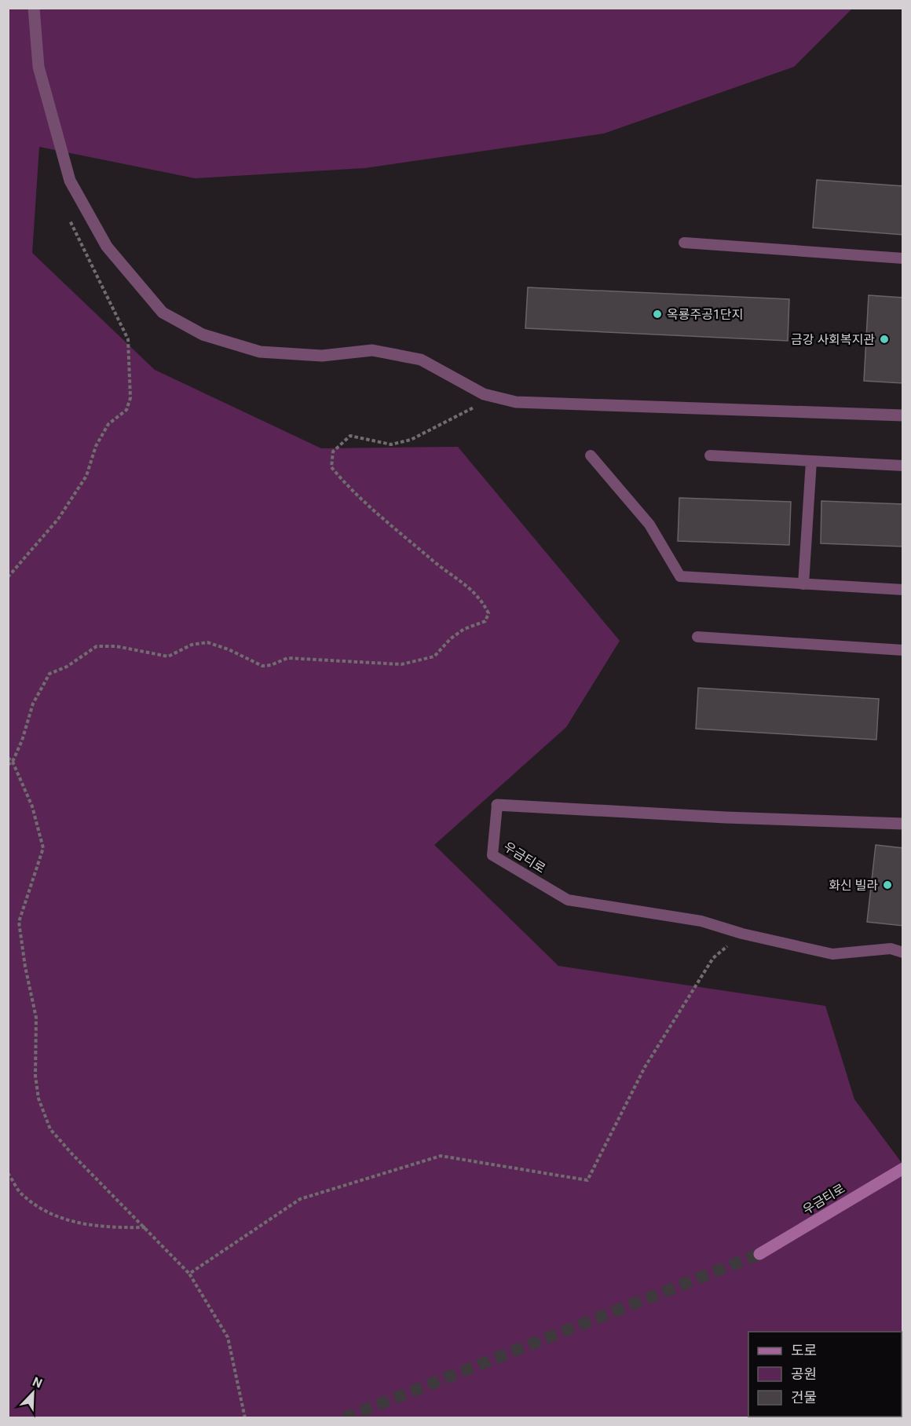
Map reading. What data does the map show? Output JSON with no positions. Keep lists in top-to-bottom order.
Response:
{
  "streets": {
    "main road": ["우금티로"]
  },
  "places": ["옥룡주공1단지", "금강 사회복지관", "화신 빌라"],
  "legend": ["도로", "공원", "건물"],
  "north": "top right"
}
